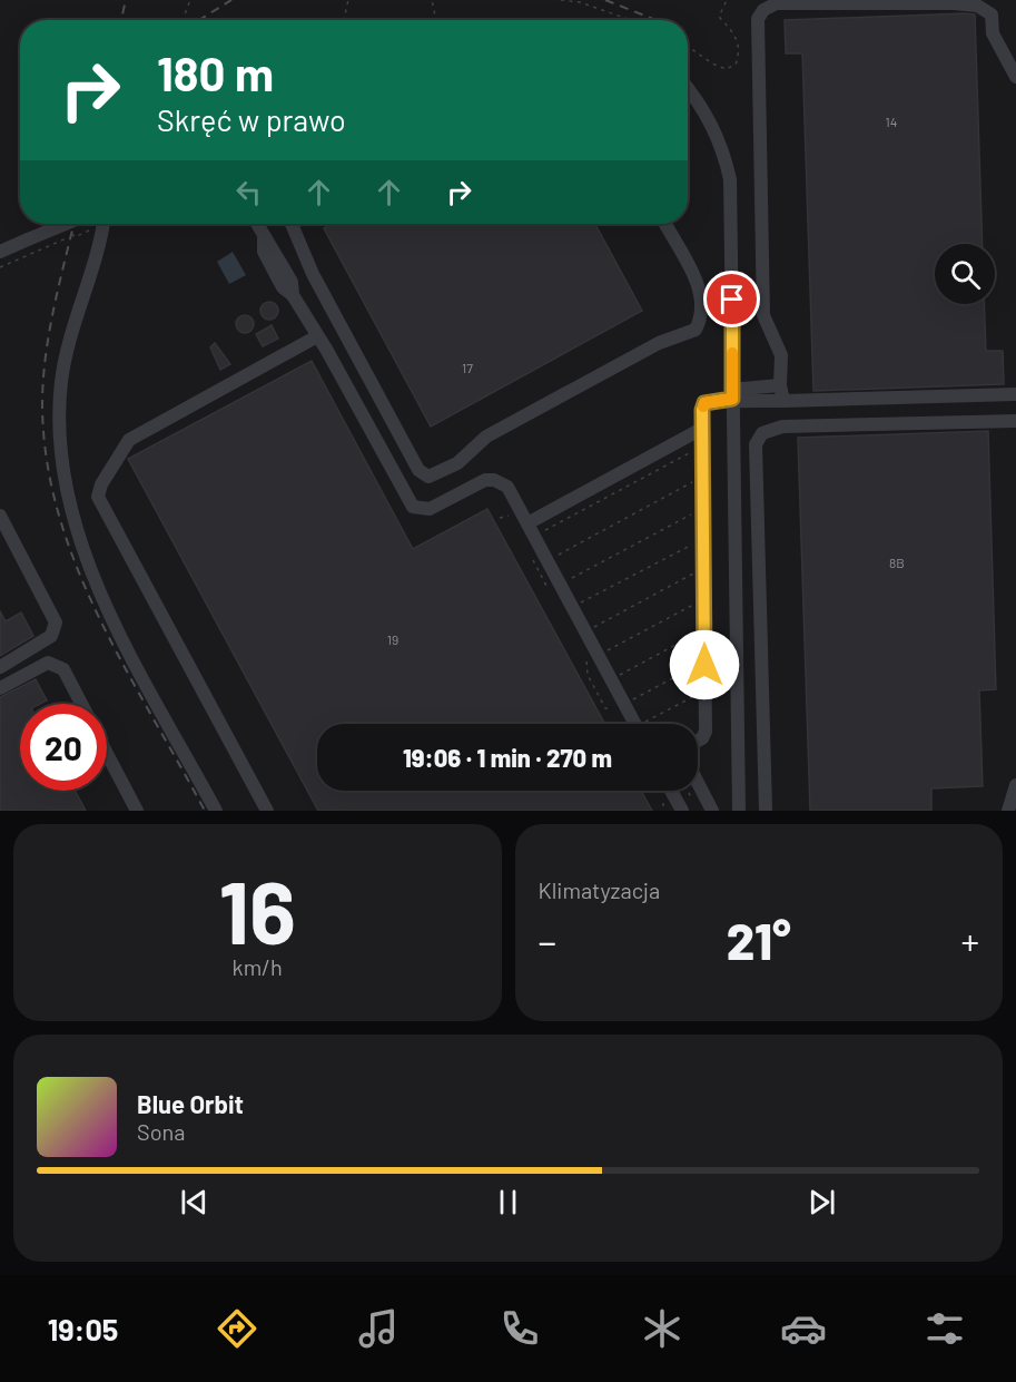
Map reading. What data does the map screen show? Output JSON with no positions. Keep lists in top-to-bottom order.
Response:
{
  "house_numbers": [
    "14",
    "17",
    "8B",
    "19"
  ],
  "page": {
    "turn": ["180 m", "Skręć w prawo"],
    "limit": "20",
    "trip": "19:06 · 1 min · 270 m",
    "tile": [
      ["16", "km/h"],
      "Klimatyzacja"
    ],
    "heat": ["−", "21°", "+"],
    "song": ["Blue Orbit", "Sona"],
    "tabs": "19:05"
  }
}
